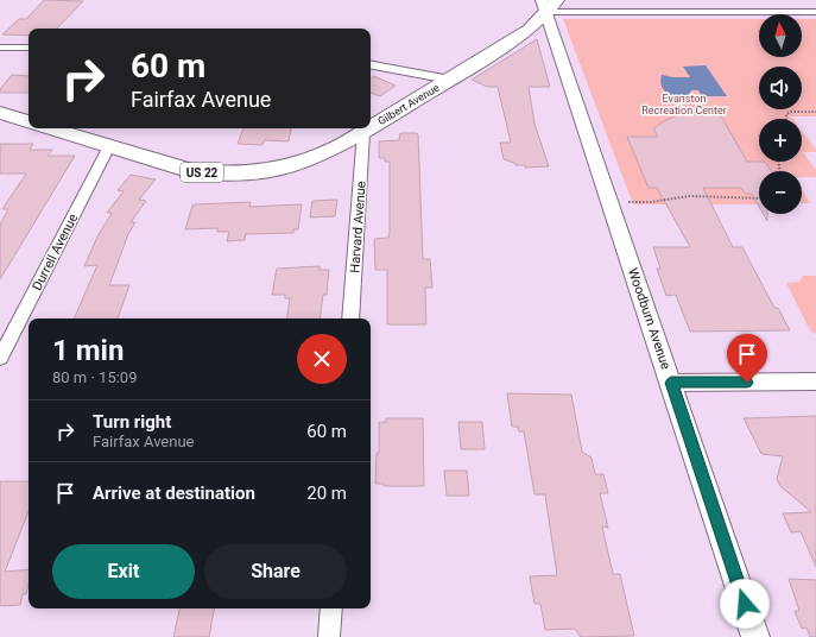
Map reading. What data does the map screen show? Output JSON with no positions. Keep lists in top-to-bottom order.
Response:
{
  "streets": {
    "main road": ["Gilbert Avenue", "US 22"],
    "street": ["Harvard Avenue", "Durrell Avenue", "Woodburn Avenue"]
  },
  "crossings": [
    ["Gilbert Avenue", "Harvard Avenue"],
    ["Gilbert Avenue", "Durrell Avenue"],
    ["Gilbert Avenue", "Woodburn Avenue"]
  ],
  "parks": ["Evanston Recreation Center"],
  "north": "top",
  "page": {
    "map_buttons": ["+", "−"],
    "turn": ["60 m", "Fairfax Avenue"],
    "heading": ["1 min", "80 m · 15:09"],
    "list": [
      {
        "name": "Turn right",
        "note": "Fairfax Avenue",
        "value": "60 m"
      },
      {
        "name": "Arrive at destination",
        "value": "20 m"
      }
    ],
    "buttons": ["Exit", "Share"]
  }
}
